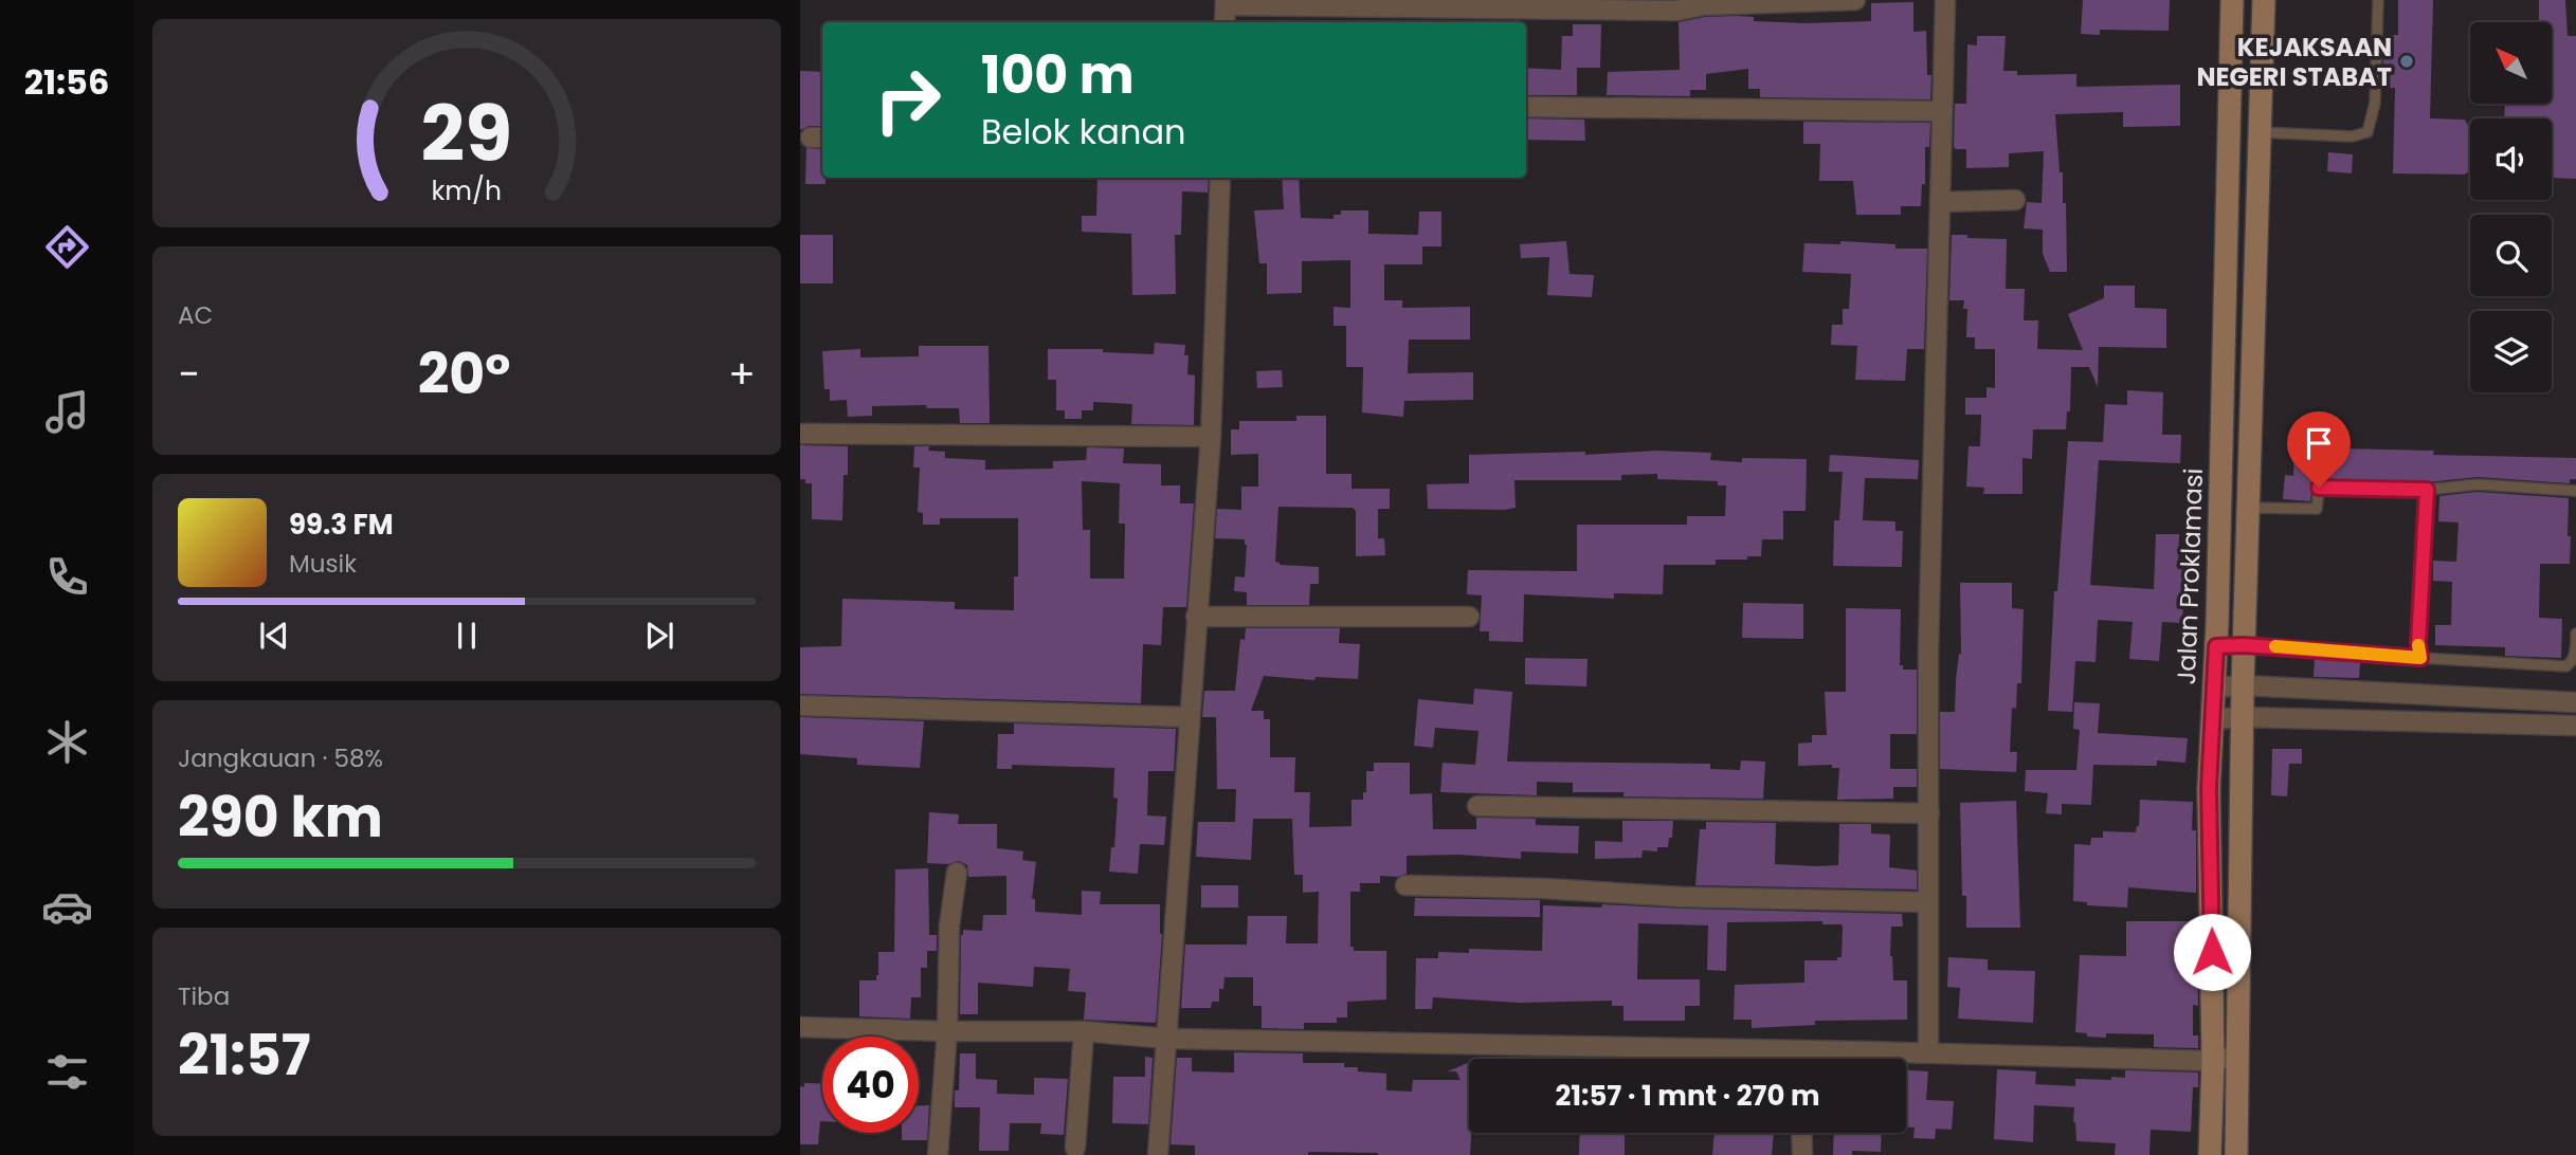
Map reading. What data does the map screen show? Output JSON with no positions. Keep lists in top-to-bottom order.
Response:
{
  "streets": {
    "street": ["Jalan Proklamasi"]
  },
  "places": ["KEJAKSAAN NEGERI STABAT"],
  "north": "top left",
  "page": {
    "tabs": "21:56",
    "turn": ["100 m", "Belok kanan"],
    "tile": [
      "AC",
      ["Jangkauan · 58%", "290 km"],
      ["Tiba", "21:57"]
    ],
    "heat": ["−", "20°", "+"],
    "song": ["99.3 FM", "Musik"],
    "limit": "40",
    "trip": "21:57 · 1 mnt · 270 m",
    "gauge": ["29", "km/h"]
  }
}
